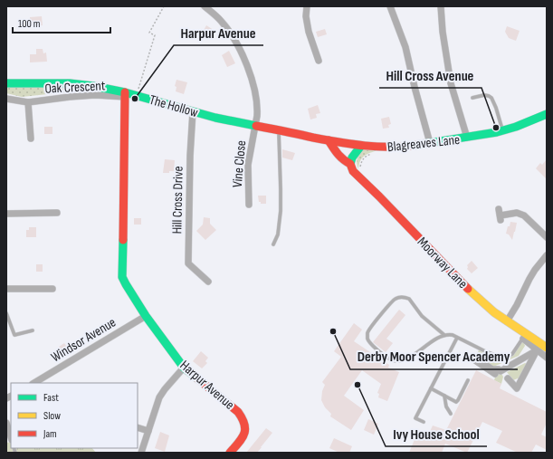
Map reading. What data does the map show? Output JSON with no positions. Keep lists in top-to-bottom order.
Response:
{
  "streets": {
    "street": [
      "Oak Crescent",
      "The Hollow",
      "Blagreaves Lane",
      "Vine Close",
      "Hill Cross Drive",
      "Moorway Lane",
      "Windsor Avenue",
      "Harpur Avenue"
    ]
  },
  "crossings": [
    ["Oak Crescent", "The Hollow"],
    ["Oak Crescent", "Harpur Avenue"],
    ["The Hollow", "Blagreaves Lane"],
    ["The Hollow", "Vine Close"],
    ["The Hollow", "Hill Cross Drive"],
    ["The Hollow", "Harpur Avenue"],
    ["Blagreaves Lane", "Vine Close"],
    ["Blagreaves Lane", "Moorway Lane"],
    ["Windsor Avenue", "Harpur Avenue"]
  ],
  "places": [
    "Harpur Avenue",
    "Hill Cross Avenue",
    "Derby Moor Spencer Academy",
    "Ivy House School"
  ],
  "legend": ["Fast", "Slow", "Jam"],
  "scale_bar": "100 m"
}
